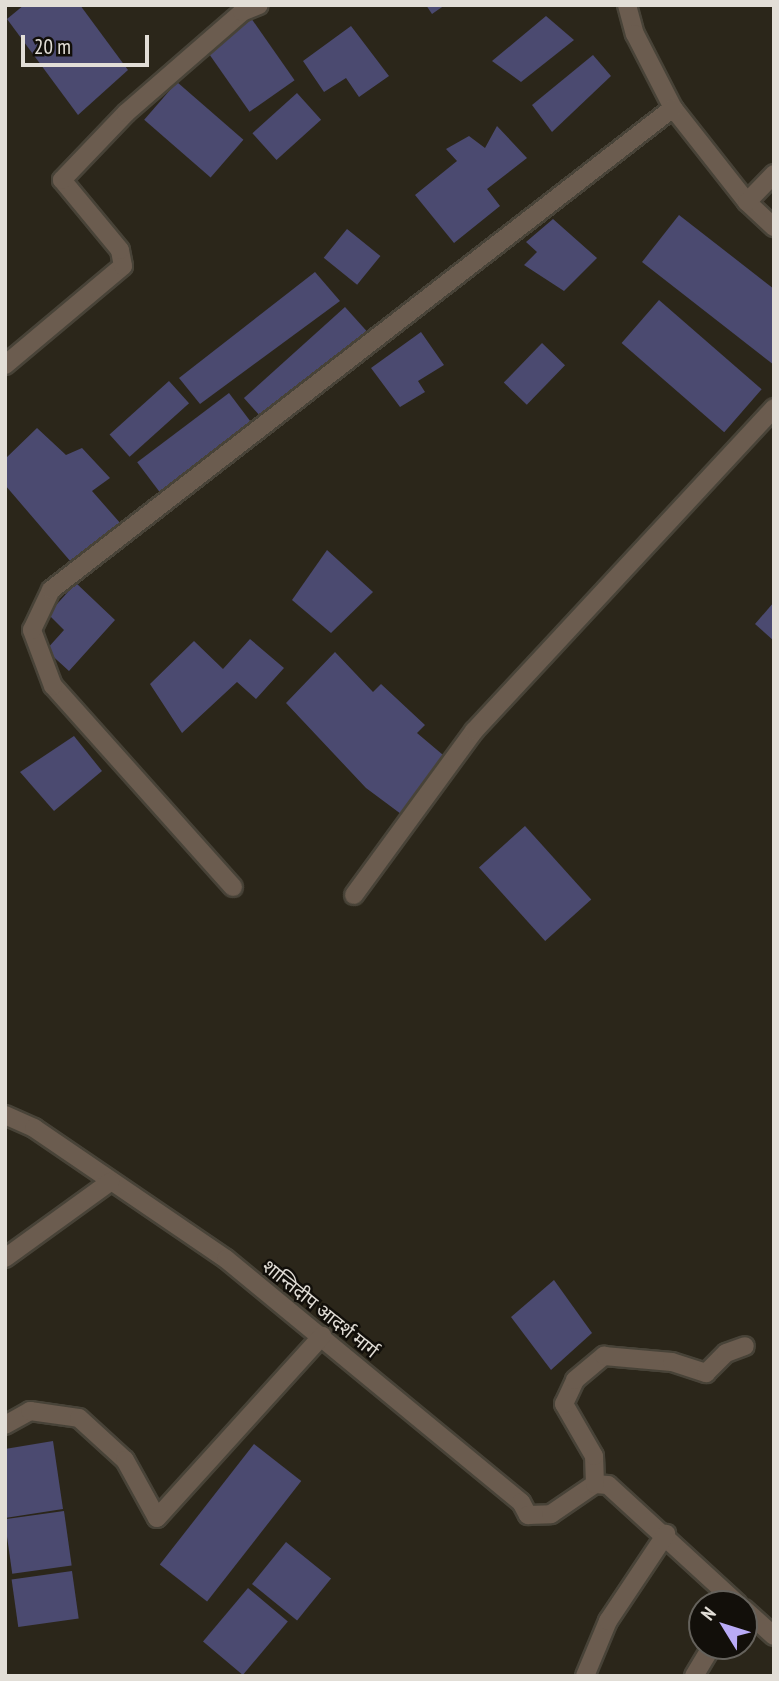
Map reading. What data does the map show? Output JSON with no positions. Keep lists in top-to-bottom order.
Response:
{
  "streets": {
    "street": ["शान्तिदीप आदर्श मार्ग"]
  },
  "scale_bar": "20 m",
  "north": "top left"
}
